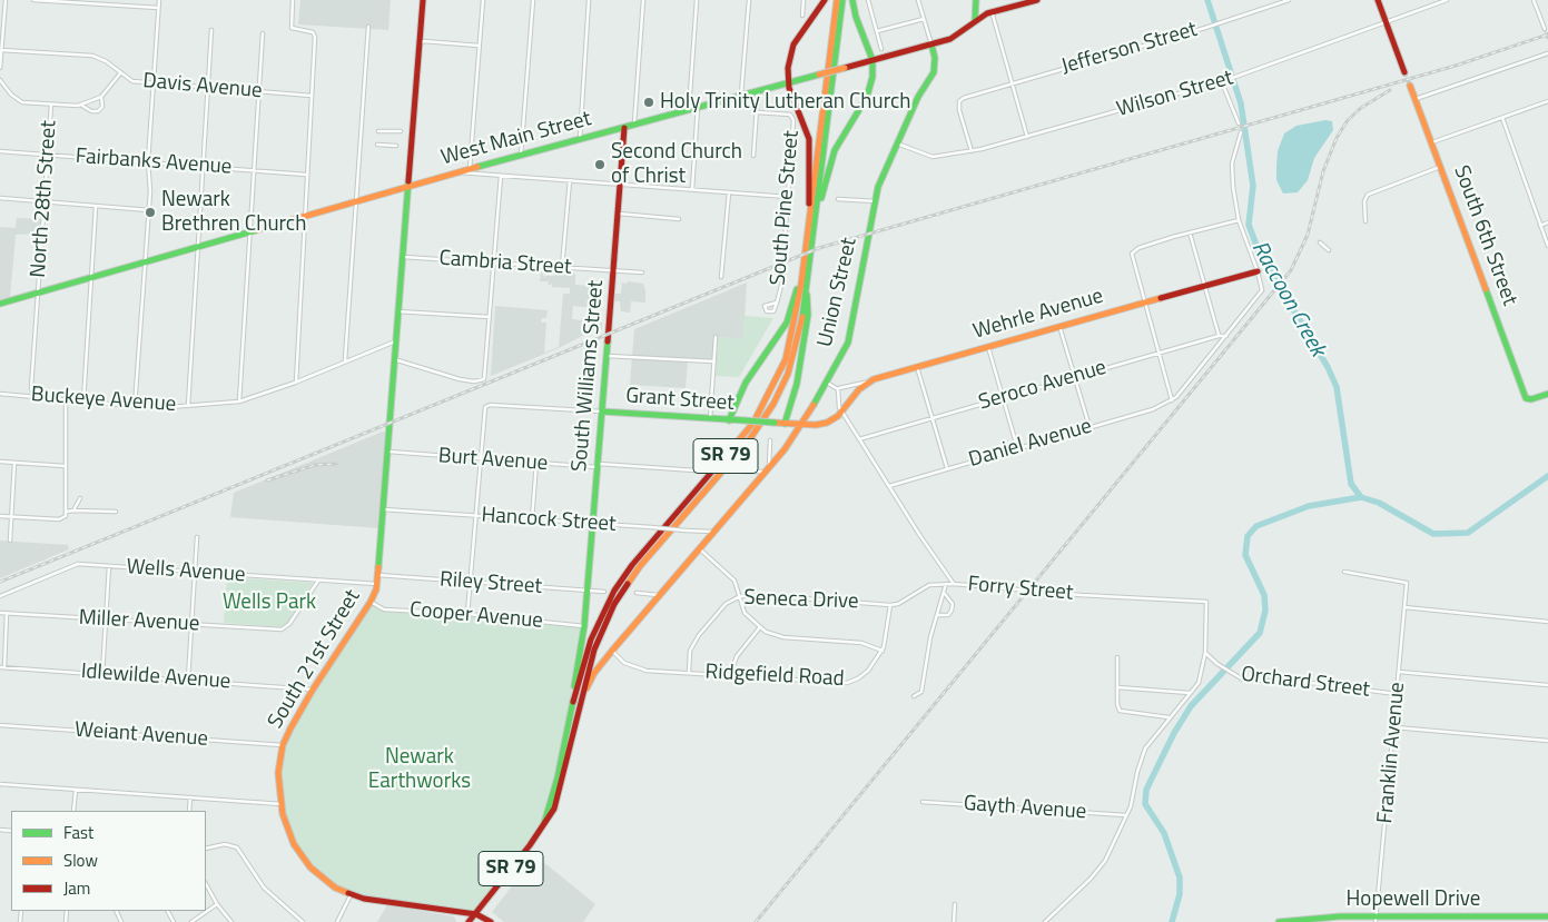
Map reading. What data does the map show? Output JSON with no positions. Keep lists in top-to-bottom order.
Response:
{
  "streets": {
    "main road": [
      "West Main Street",
      "South 6th Street",
      "Union Street",
      "Wehrle Avenue",
      "South Williams Street",
      "Grant Street",
      "SR 79",
      "South 21st Street",
      "Hopewell Drive"
    ],
    "street": [
      "Jefferson Street",
      "Davis Avenue",
      "Wilson Street",
      "Fairbanks Avenue",
      "North 28th Street",
      "South Pine Street",
      "Cambria Street",
      "Seroco Avenue",
      "Buckeye Avenue",
      "Daniel Avenue",
      "Burt Avenue",
      "Hancock Street",
      "Wells Avenue",
      "Riley Street",
      "Forry Street",
      "Seneca Drive",
      "Cooper Avenue",
      "Miller Avenue",
      "Ridgefield Road",
      "Idlewilde Avenue",
      "Orchard Street",
      "Weiant Avenue",
      "Franklin Avenue",
      "Gayth Avenue"
    ]
  },
  "crossings": [
    ["Jefferson Street", "Wilson Street"],
    ["Wilson Street", "Union Street"],
    ["West Main Street", "North 28th Street"],
    ["West Main Street", "Union Street"],
    ["West Main Street", "South Williams Street"],
    ["West Main Street", "South 21st Street"],
    ["Fairbanks Avenue", "North 28th Street"],
    ["North 28th Street", "Buckeye Avenue"],
    ["Cambria Street", "South Williams Street"],
    ["Cambria Street", "South 21st Street"],
    ["Union Street", "Grant Street"],
    ["Union Street", "SR 79"],
    ["Union Street", "Hancock Street"],
    ["Union Street", "Ridgefield Road"],
    ["South Williams Street", "Grant Street"],
    ["South Williams Street", "SR 79"],
    ["South Williams Street", "Burt Avenue"],
    ["South Williams Street", "Hancock Street"],
    ["South Williams Street", "Riley Street"],
    ["South Williams Street", "Cooper Avenue"],
    ["Seroco Avenue", "Forry Street"],
    ["Buckeye Avenue", "South 21st Street"],
    ["Grant Street", "Burt Avenue"],
    ["Daniel Avenue", "Forry Street"],
    ["SR 79", "South 21st Street"],
    ["Burt Avenue", "South 21st Street"],
    ["Hancock Street", "South 21st Street"],
    ["Wells Avenue", "Miller Avenue"],
    ["Wells Avenue", "South 21st Street"],
    ["Riley Street", "South 21st Street"],
    ["Forry Street", "Seneca Drive"],
    ["Forry Street", "Orchard Street"],
    ["Seneca Drive", "Ridgefield Road"],
    ["Cooper Avenue", "South 21st Street"],
    ["South 21st Street", "Idlewilde Avenue"],
    ["South 21st Street", "Weiant Avenue"],
    ["Orchard Street", "Franklin Avenue"],
    ["Franklin Avenue", "Hopewell Drive"]
  ],
  "water": ["Raccoon Creek"],
  "parks": ["Wells Park", "Newark Earthworks"],
  "places": ["Holy Trinity Lutheran Church", "Second Church of Christ", "Newark Brethren Church"],
  "legend": ["Fast", "Slow", "Jam"]
}
